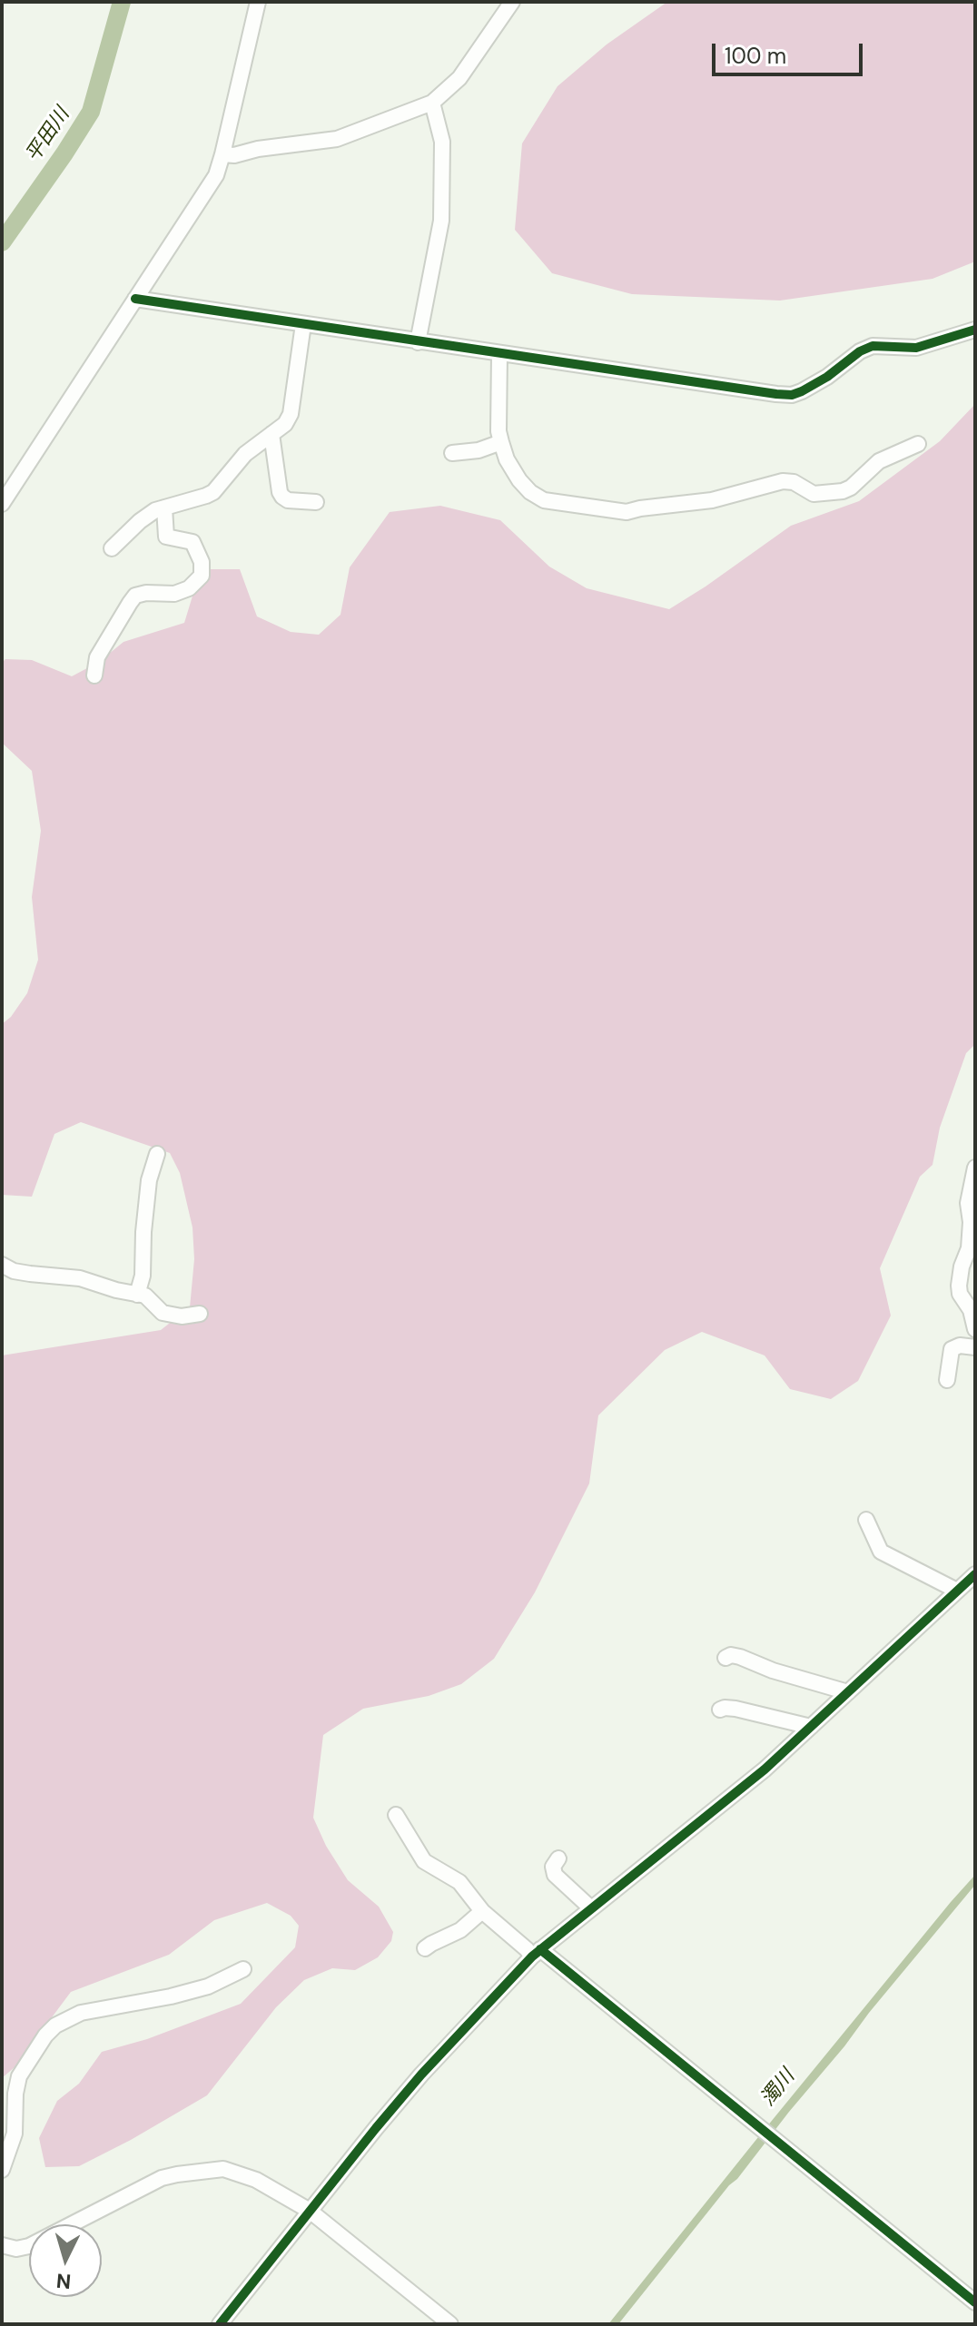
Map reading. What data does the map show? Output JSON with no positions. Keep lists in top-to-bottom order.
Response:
{
  "water": ["平田川", "濁川"],
  "scale_bar": "100 m",
  "north": "bottom"
}
